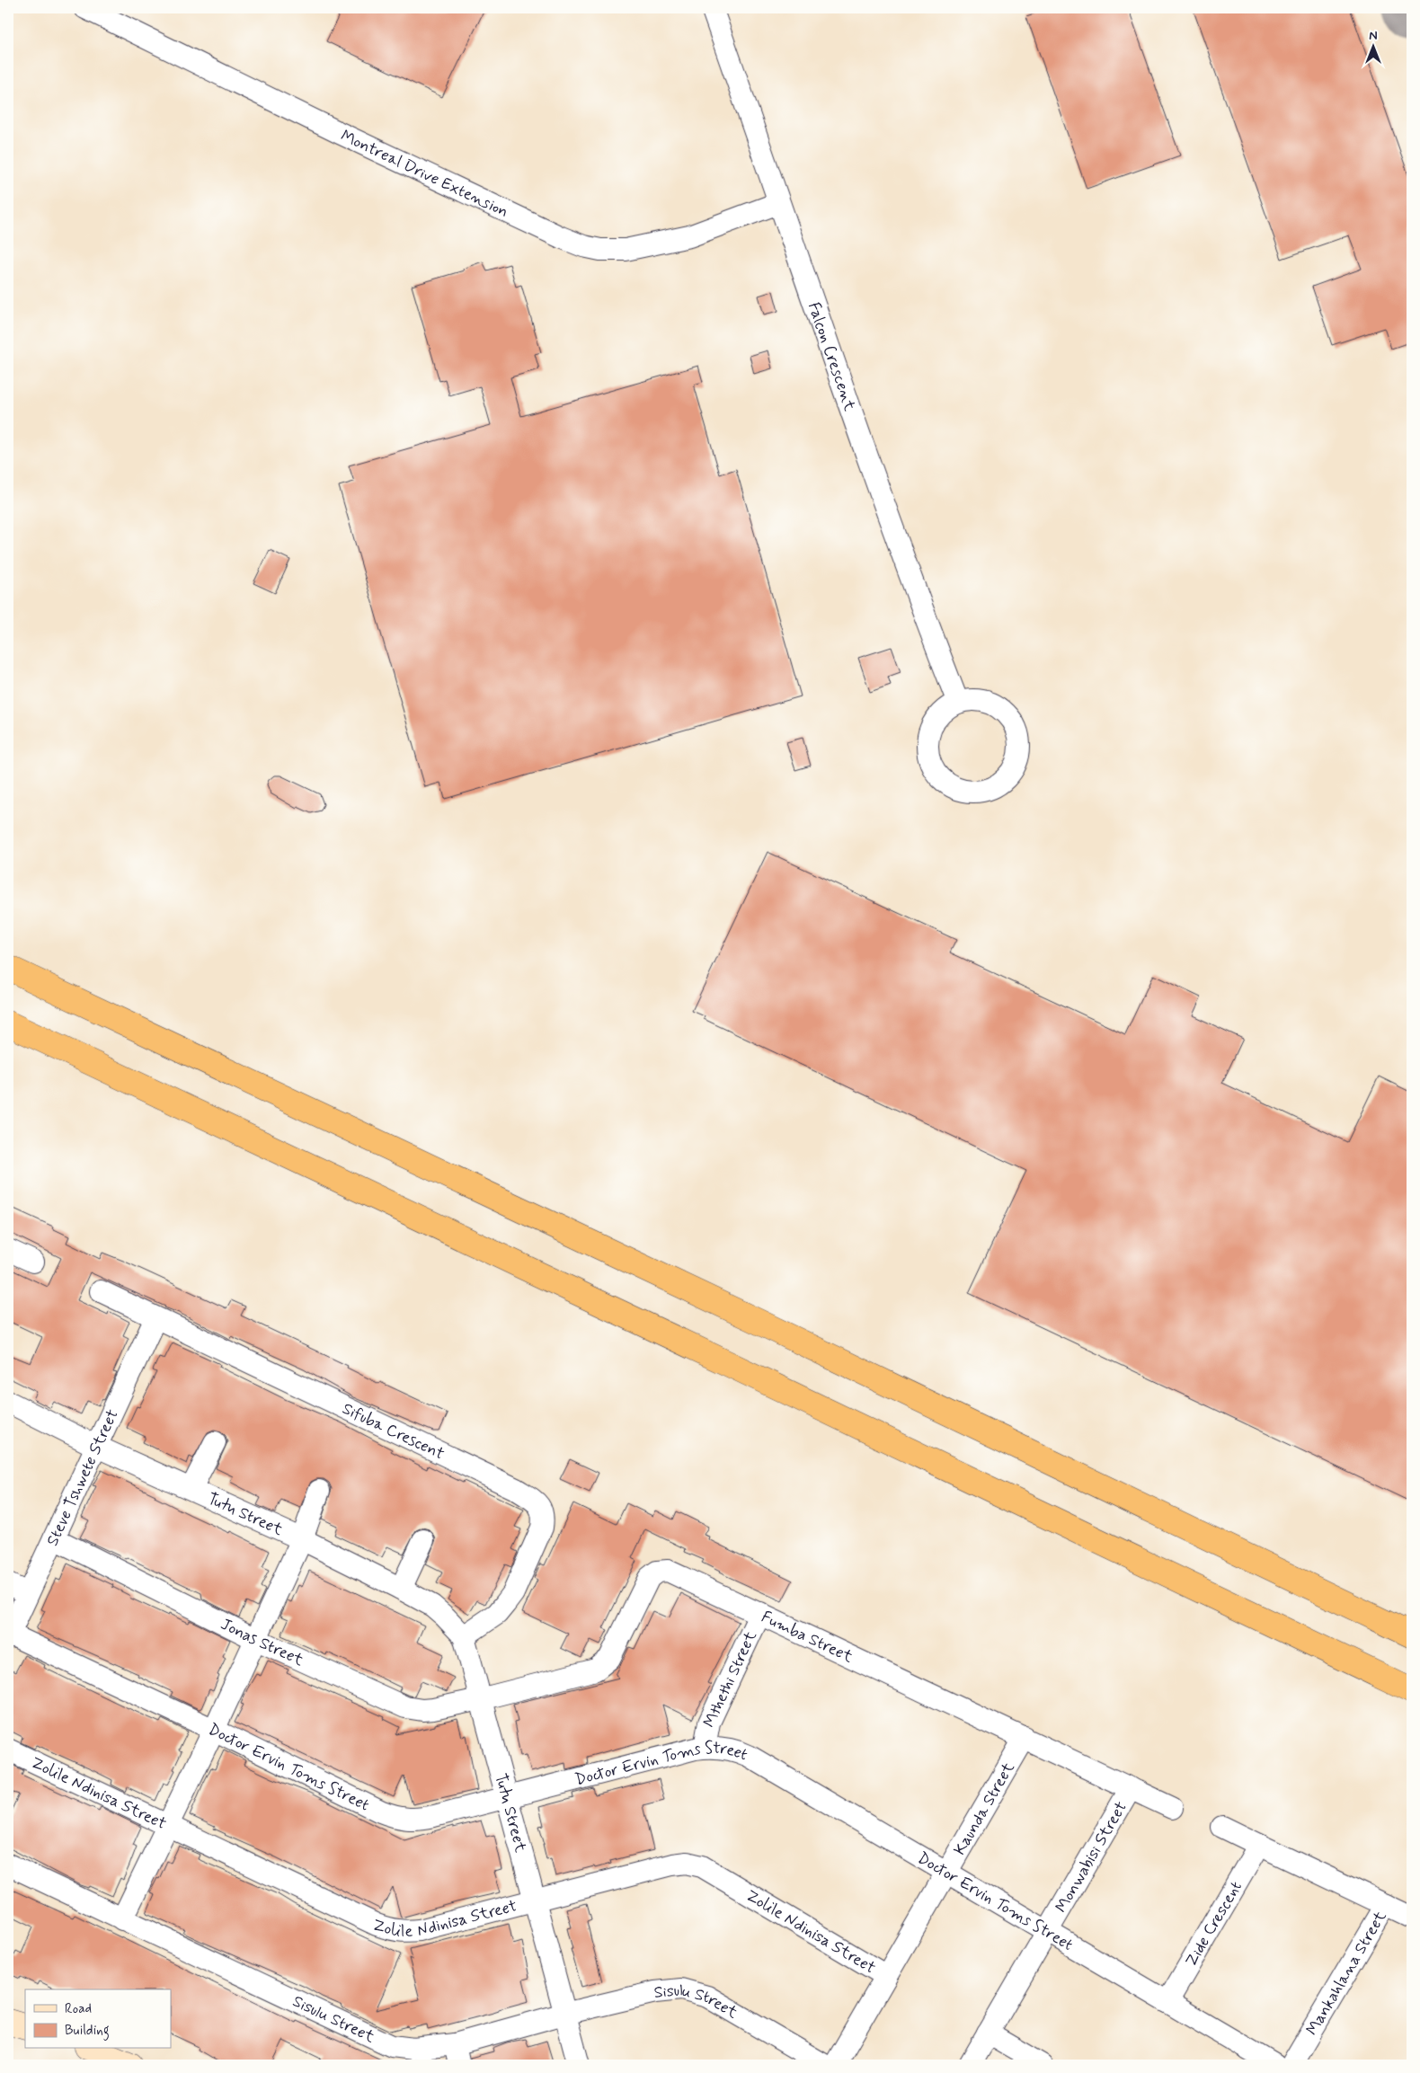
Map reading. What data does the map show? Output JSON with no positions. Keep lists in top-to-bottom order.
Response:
{
  "streets": {
    "street": [
      "Montreal Drive Extension",
      "Falcon Crescent",
      "Sifuba Crescent",
      "Steve Tshwete Street",
      "Tutu Street",
      "Fumba Street",
      "Jonas Street",
      "Mthethi Street",
      "Doctor Ervin Toms Street",
      "Zolile Ndinisa Street",
      "Kaunda Street",
      "Monwabisi Street",
      "Zide Crescent",
      "Mankahlana Street",
      "Sisulu Street"
    ]
  },
  "crossings": [
    ["Montreal Drive Extension", "Falcon Crescent"],
    ["Sifuba Crescent", "Steve Tshwete Street"],
    ["Sifuba Crescent", "Tutu Street"],
    ["Steve Tshwete Street", "Tutu Street"],
    ["Steve Tshwete Street", "Jonas Street"],
    ["Steve Tshwete Street", "Doctor Ervin Toms Street"],
    ["Tutu Street", "Fumba Street"],
    ["Tutu Street", "Jonas Street"],
    ["Tutu Street", "Doctor Ervin Toms Street"],
    ["Tutu Street", "Zolile Ndinisa Street"],
    ["Tutu Street", "Sisulu Street"],
    ["Fumba Street", "Jonas Street"],
    ["Fumba Street", "Mthethi Street"],
    ["Fumba Street", "Kaunda Street"],
    ["Fumba Street", "Monwabisi Street"],
    ["Mthethi Street", "Doctor Ervin Toms Street"],
    ["Doctor Ervin Toms Street", "Kaunda Street"],
    ["Doctor Ervin Toms Street", "Monwabisi Street"],
    ["Doctor Ervin Toms Street", "Zide Crescent"],
    ["Zolile Ndinisa Street", "Kaunda Street"]
  ],
  "legend": ["Road", "Building"],
  "north": "top"
}
